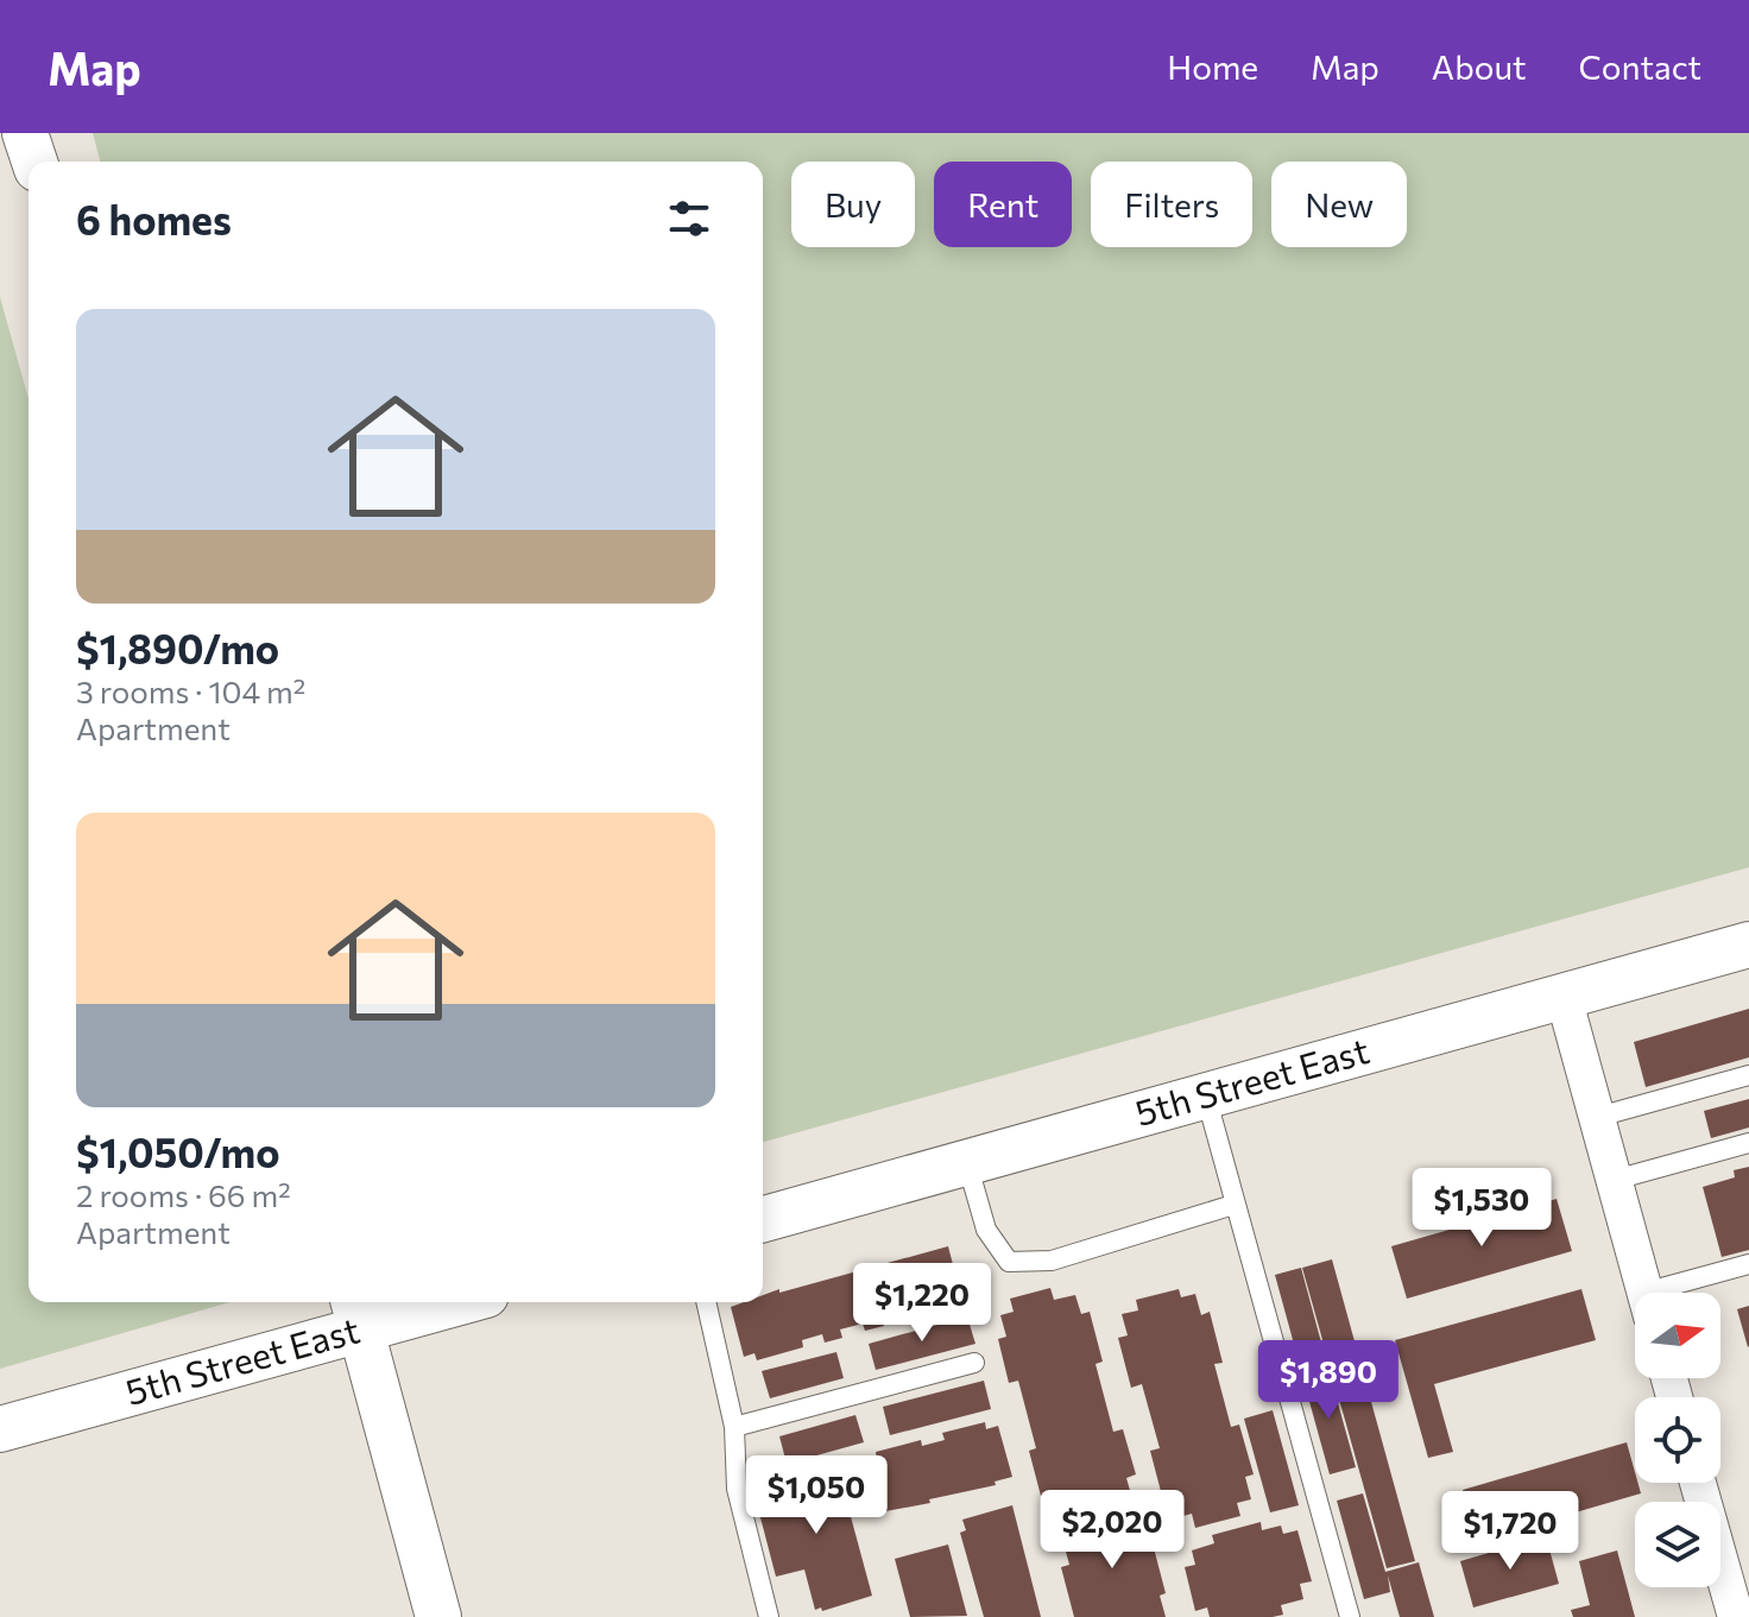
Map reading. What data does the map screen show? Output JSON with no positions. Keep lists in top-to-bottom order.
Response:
{
  "streets": {
    "street": ["5th Street East"]
  },
  "north": "right",
  "page": {
    "header": "Map",
    "nav": [
      "Home",
      "Map",
      "About",
      "Contact"
    ],
    "chip": [
      "Buy",
      "Rent",
      "Filters",
      "New"
    ],
    "heading": "6 homes",
    "list": [
      {
        "name": "$1,890/mo",
        "note": "3 rooms · 104 m² · Apartment"
      },
      {
        "name": "$1,050/mo",
        "note": "2 rooms · 66 m² · Apartment"
      }
    ],
    "price": [
      "$1,530",
      "$1,220",
      "$1,890",
      "$1,050",
      "$2,020",
      "$1,720"
    ]
  }
}
